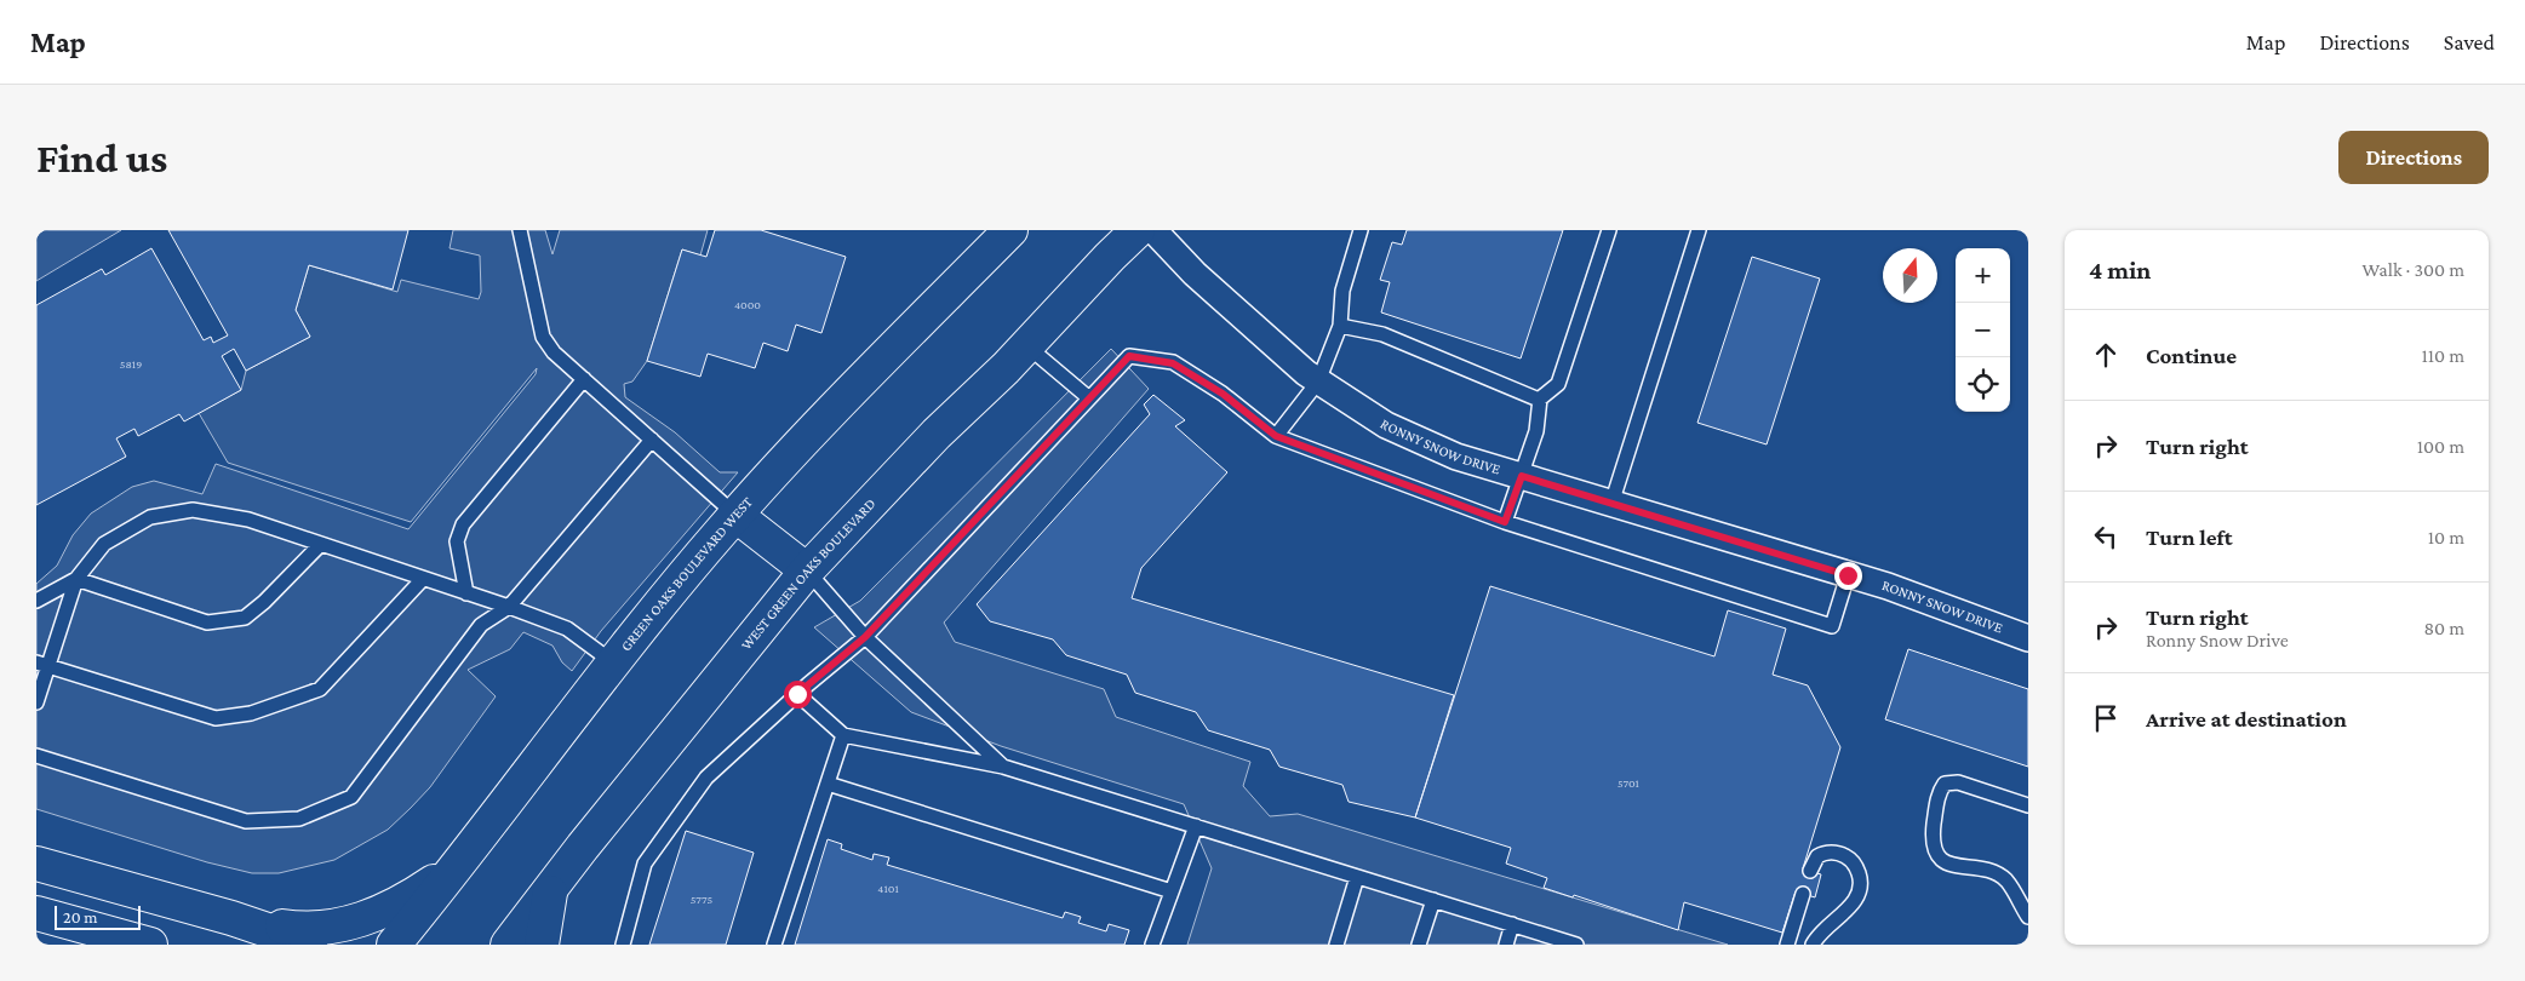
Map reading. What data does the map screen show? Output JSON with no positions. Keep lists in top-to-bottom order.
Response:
{
  "streets": {
    "main road": ["GREEN OAKS BOULEVARD WEST", "WEST GREEN OAKS BOULEVARD"],
    "street": ["RONNY SNOW DRIVE"]
  },
  "house_numbers": [
    "4000",
    "5819",
    "5701",
    "4101",
    "5775"
  ],
  "scale_bar": "20 m",
  "north": "top",
  "page": {
    "header": "Map",
    "nav": ["Map", "Directions", "Saved"],
    "buttons": "Directions",
    "title": "Find us",
    "heading": ["4 min", "Walk · 300 m"],
    "map_buttons": ["+", "−"],
    "list": [
      ["Continue", "110 m"],
      ["Turn right", "100 m"],
      ["Turn left", "10 m"],
      ["Turn right", "Ronny Snow Drive", "80 m"],
      "Arrive at destination"
    ],
    "scale": "20 m"
  }
}
